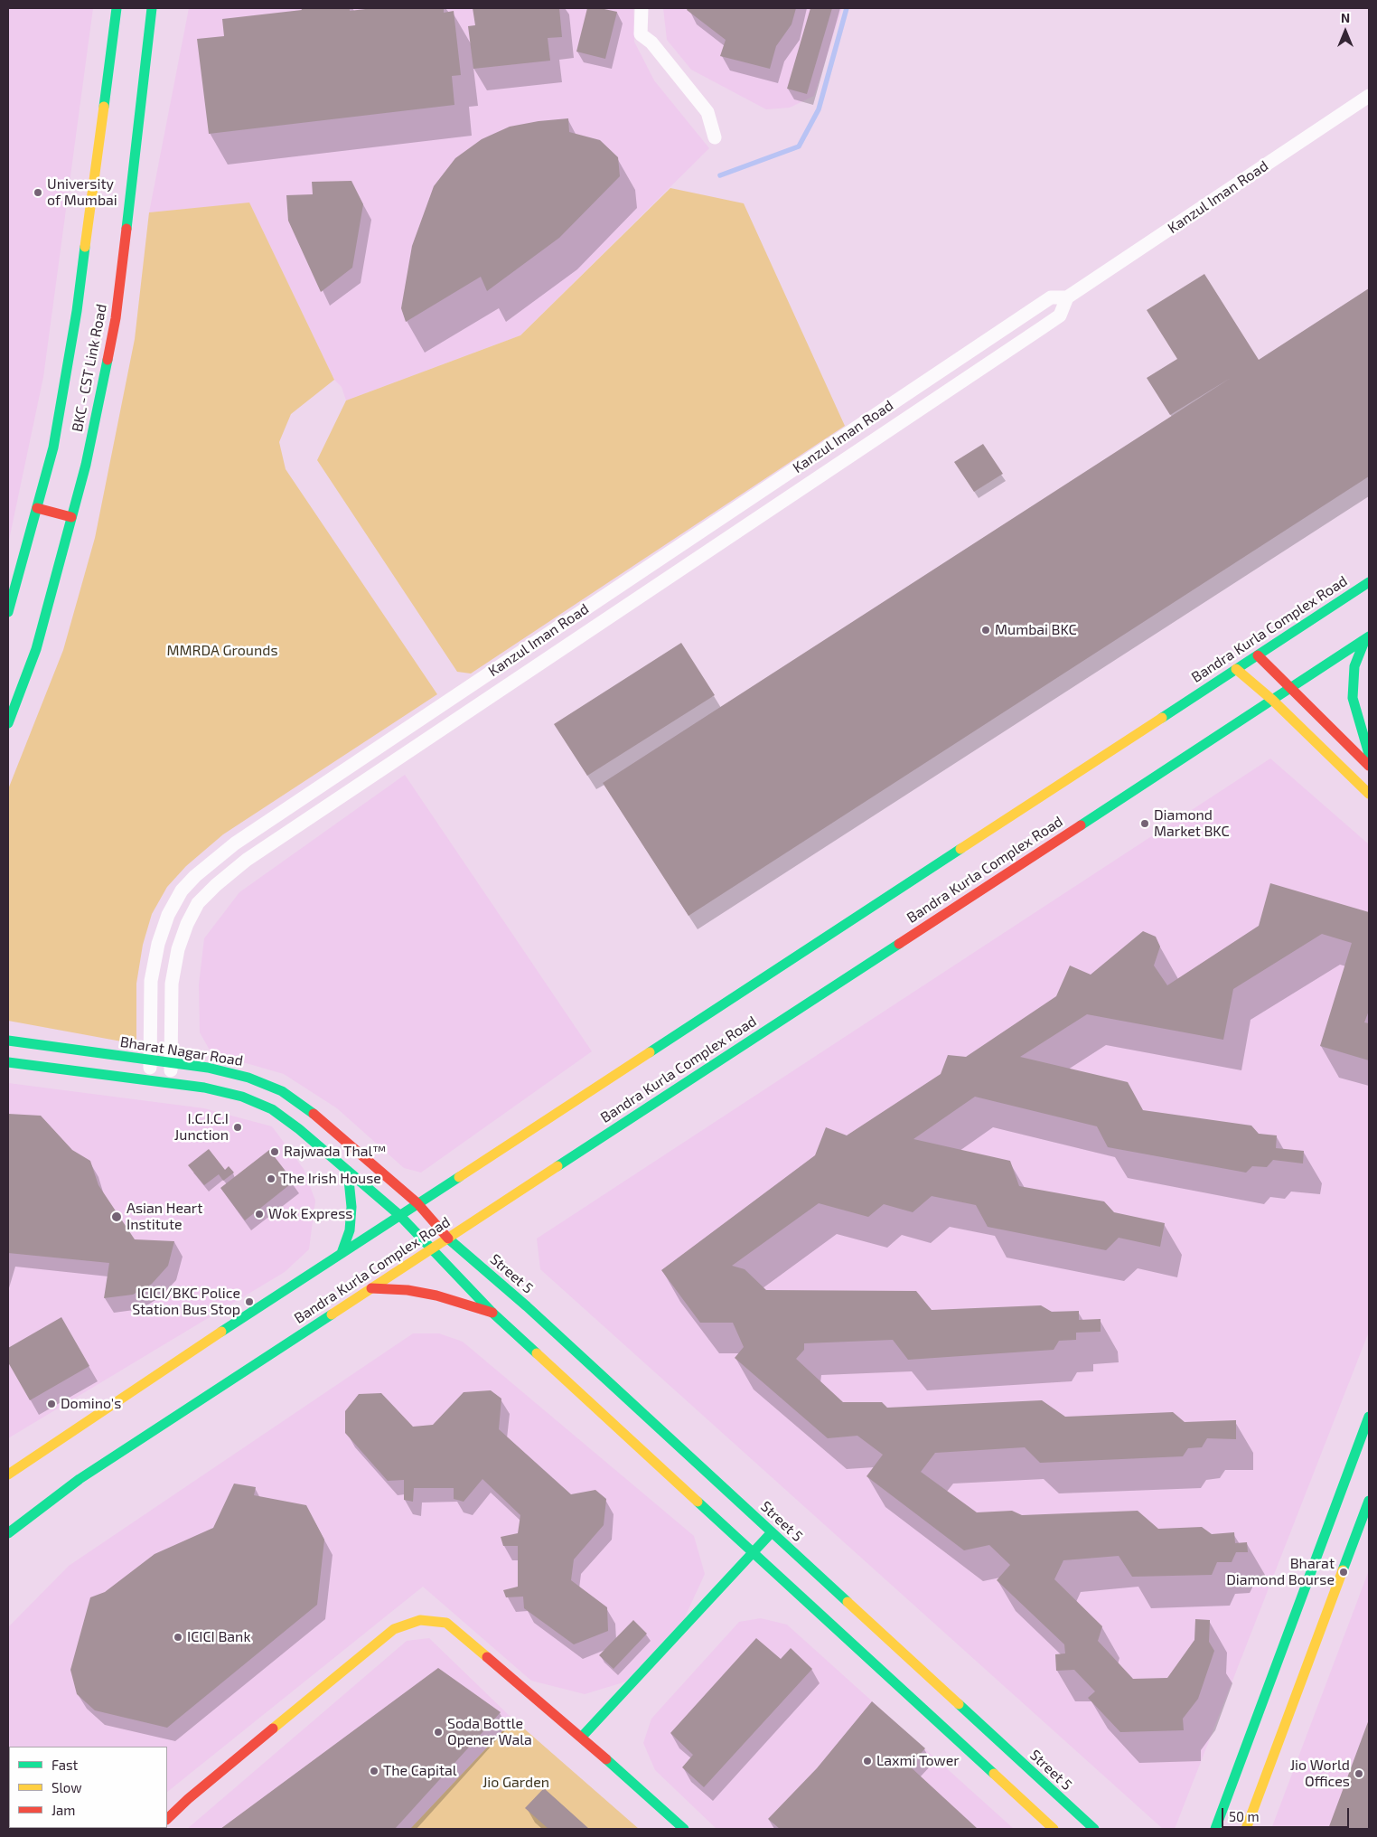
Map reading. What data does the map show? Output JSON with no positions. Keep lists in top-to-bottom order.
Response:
{
  "streets": {
    "street": [
      "Kanzul Iman Road",
      "BKC - CST Link Road",
      "Bandra Kurla Complex Road",
      "Bharat Nagar Road",
      "Street 5"
    ]
  },
  "crossings": [
    ["Kanzul Iman Road", "Bharat Nagar Road"],
    ["Bandra Kurla Complex Road", "Bharat Nagar Road"],
    ["Bandra Kurla Complex Road", "Street 5"],
    ["Bharat Nagar Road", "Street 5"]
  ],
  "parks": ["MMRDA Grounds", "Jio Garden"],
  "places": [
    "University of Mumbai",
    "Mumbai BKC",
    "Diamond Market BKC",
    "I.C.I.C.I Junction",
    "Rajwada Thal™",
    "The Irish House",
    "Wok Express",
    "Asian Heart Institute",
    "ICICI/BKC Police Station Bus Stop",
    "Domino's",
    "Bharat Diamond Bourse",
    "ICICI Bank",
    "Soda Bottle Opener Wala",
    "Laxmi Tower",
    "The Capital",
    "Jio World Offices"
  ],
  "legend": ["Fast", "Slow", "Jam"],
  "scale_bar": "50 m",
  "north": "top"
}
